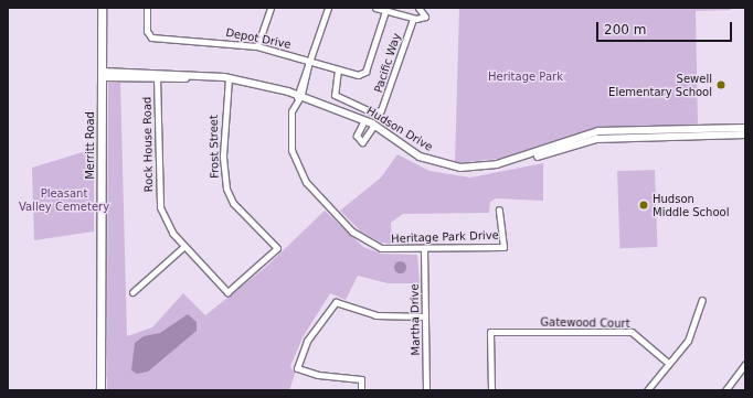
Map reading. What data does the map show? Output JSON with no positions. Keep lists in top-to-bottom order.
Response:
{
  "streets": {
    "main road": ["Merritt Road"],
    "street": [
      "Depot Drive",
      "Pacific Way",
      "Hudson Drive",
      "Rock House Road",
      "Frost Street",
      "Heritage Park Drive",
      "Martha Drive",
      "Gatewood Court"
    ]
  },
  "crossings": [
    ["Depot Drive", "Pacific Way"],
    ["Depot Drive", "Heritage Park Drive"],
    ["Hudson Drive", "Rock House Road"],
    ["Hudson Drive", "Merritt Road"],
    ["Hudson Drive", "Frost Street"],
    ["Hudson Drive", "Heritage Park Drive"],
    ["Rock House Road", "Frost Street"],
    ["Heritage Park Drive", "Martha Drive"]
  ],
  "parks": ["Heritage Park", "Pleasant Valley Cemetery"],
  "places": ["Sewell Elementary School", "Hudson Middle School"],
  "scale_bar": "200 m"
}
